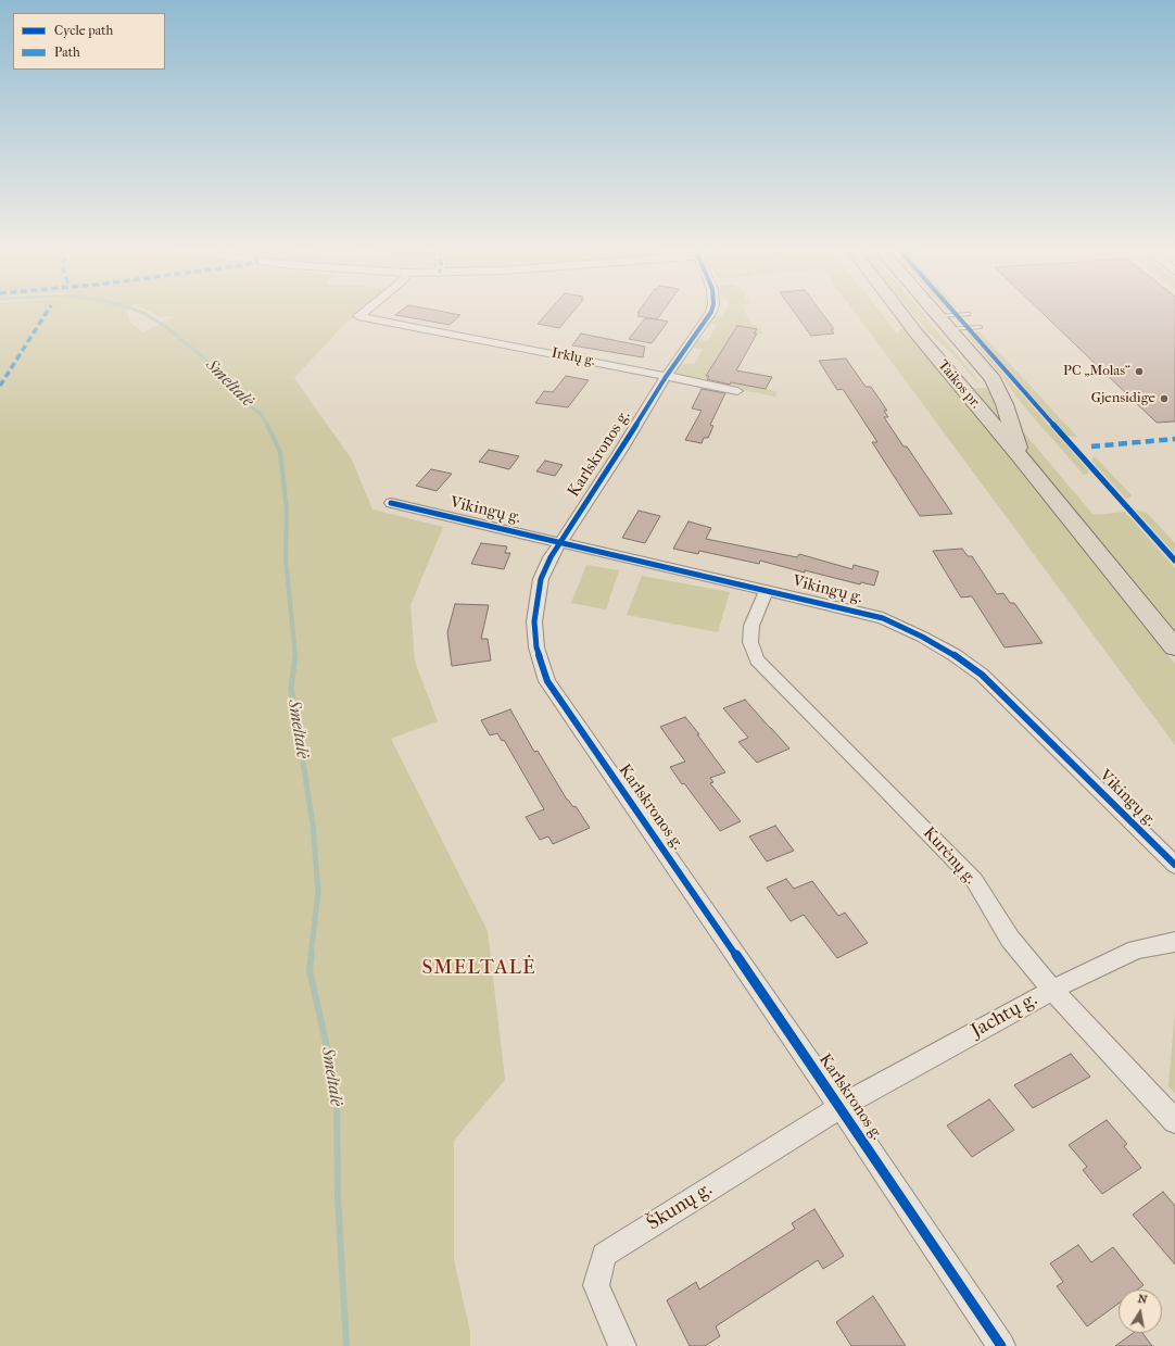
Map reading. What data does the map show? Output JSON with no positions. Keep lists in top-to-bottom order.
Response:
{
  "streets": {
    "main road": ["Taikos pr."],
    "street": [
      "Irklų g.",
      "Karlskronos g.",
      "Vikingų g.",
      "Kurėnų g.",
      "Jachtų g.",
      "Škunų g."
    ]
  },
  "crossings": [
    ["Irklų g.", "Karlskronos g."],
    ["Karlskronos g.", "Vikingų g."],
    ["Karlskronos g.", "Jachtų g."],
    ["Karlskronos g.", "Škunų g."],
    ["Vikingų g.", "Kurėnų g."],
    ["Kurėnų g.", "Jachtų g."],
    ["Jachtų g.", "Škunų g."]
  ],
  "districts": ["SMELTALĖ"],
  "water": ["Smeltalė"],
  "places": ["PC „Molas“", "Gjensidige"],
  "legend": ["Cycle path", "Path"],
  "north": "top"
}
